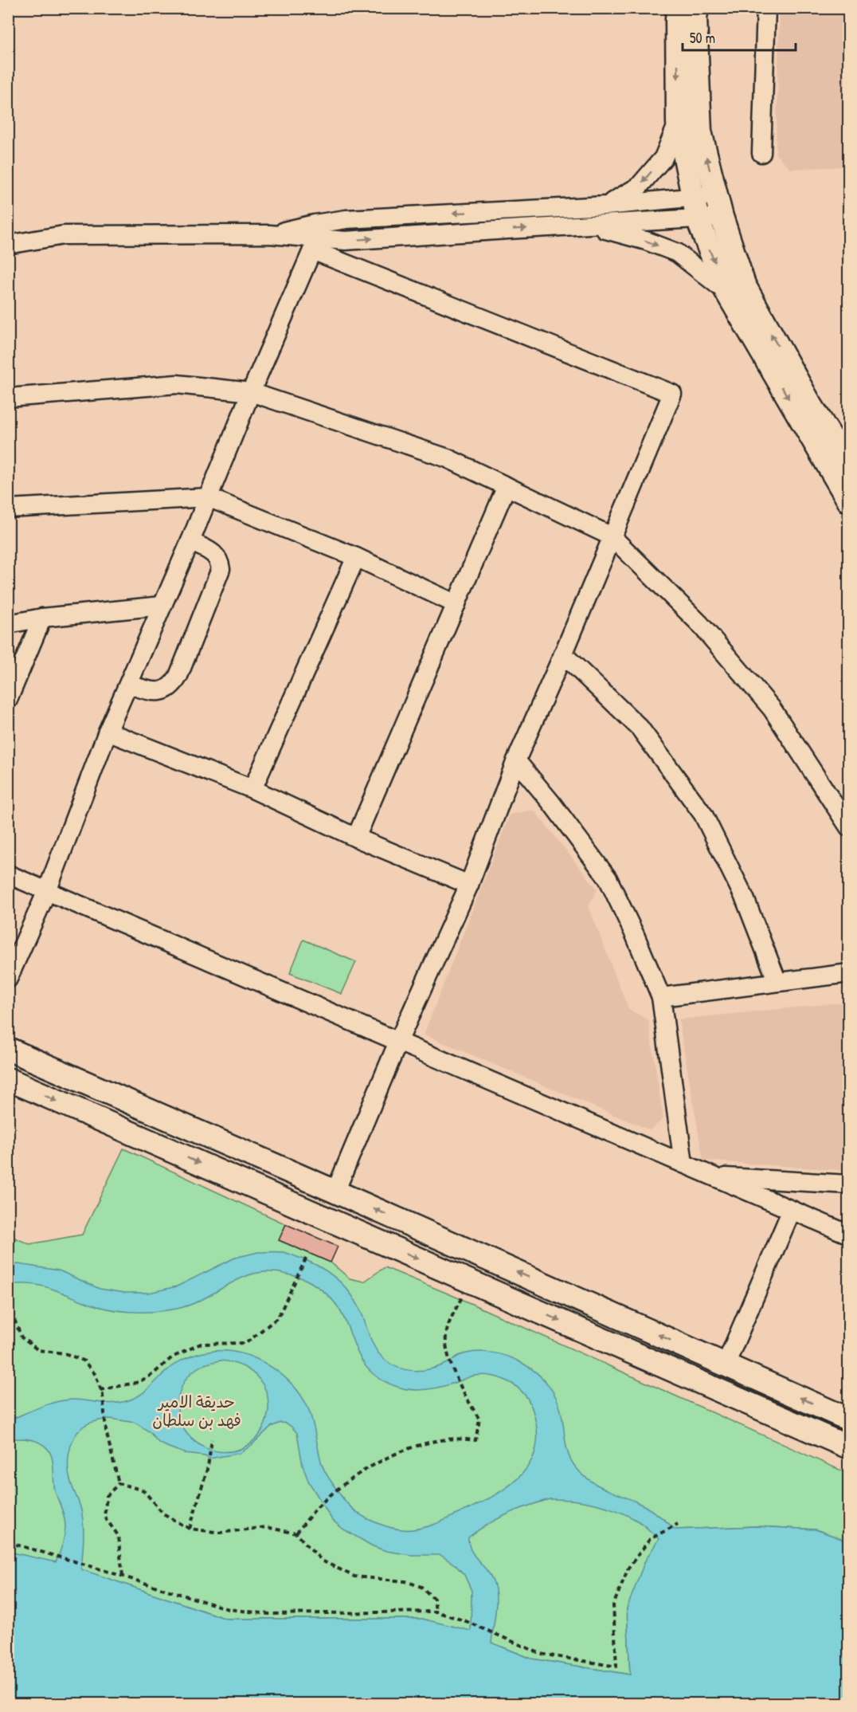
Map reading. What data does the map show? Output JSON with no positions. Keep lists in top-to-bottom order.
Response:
{
  "parks": ["حديقة الامير فهد بن سلطان"],
  "scale_bar": "50 m"
}
